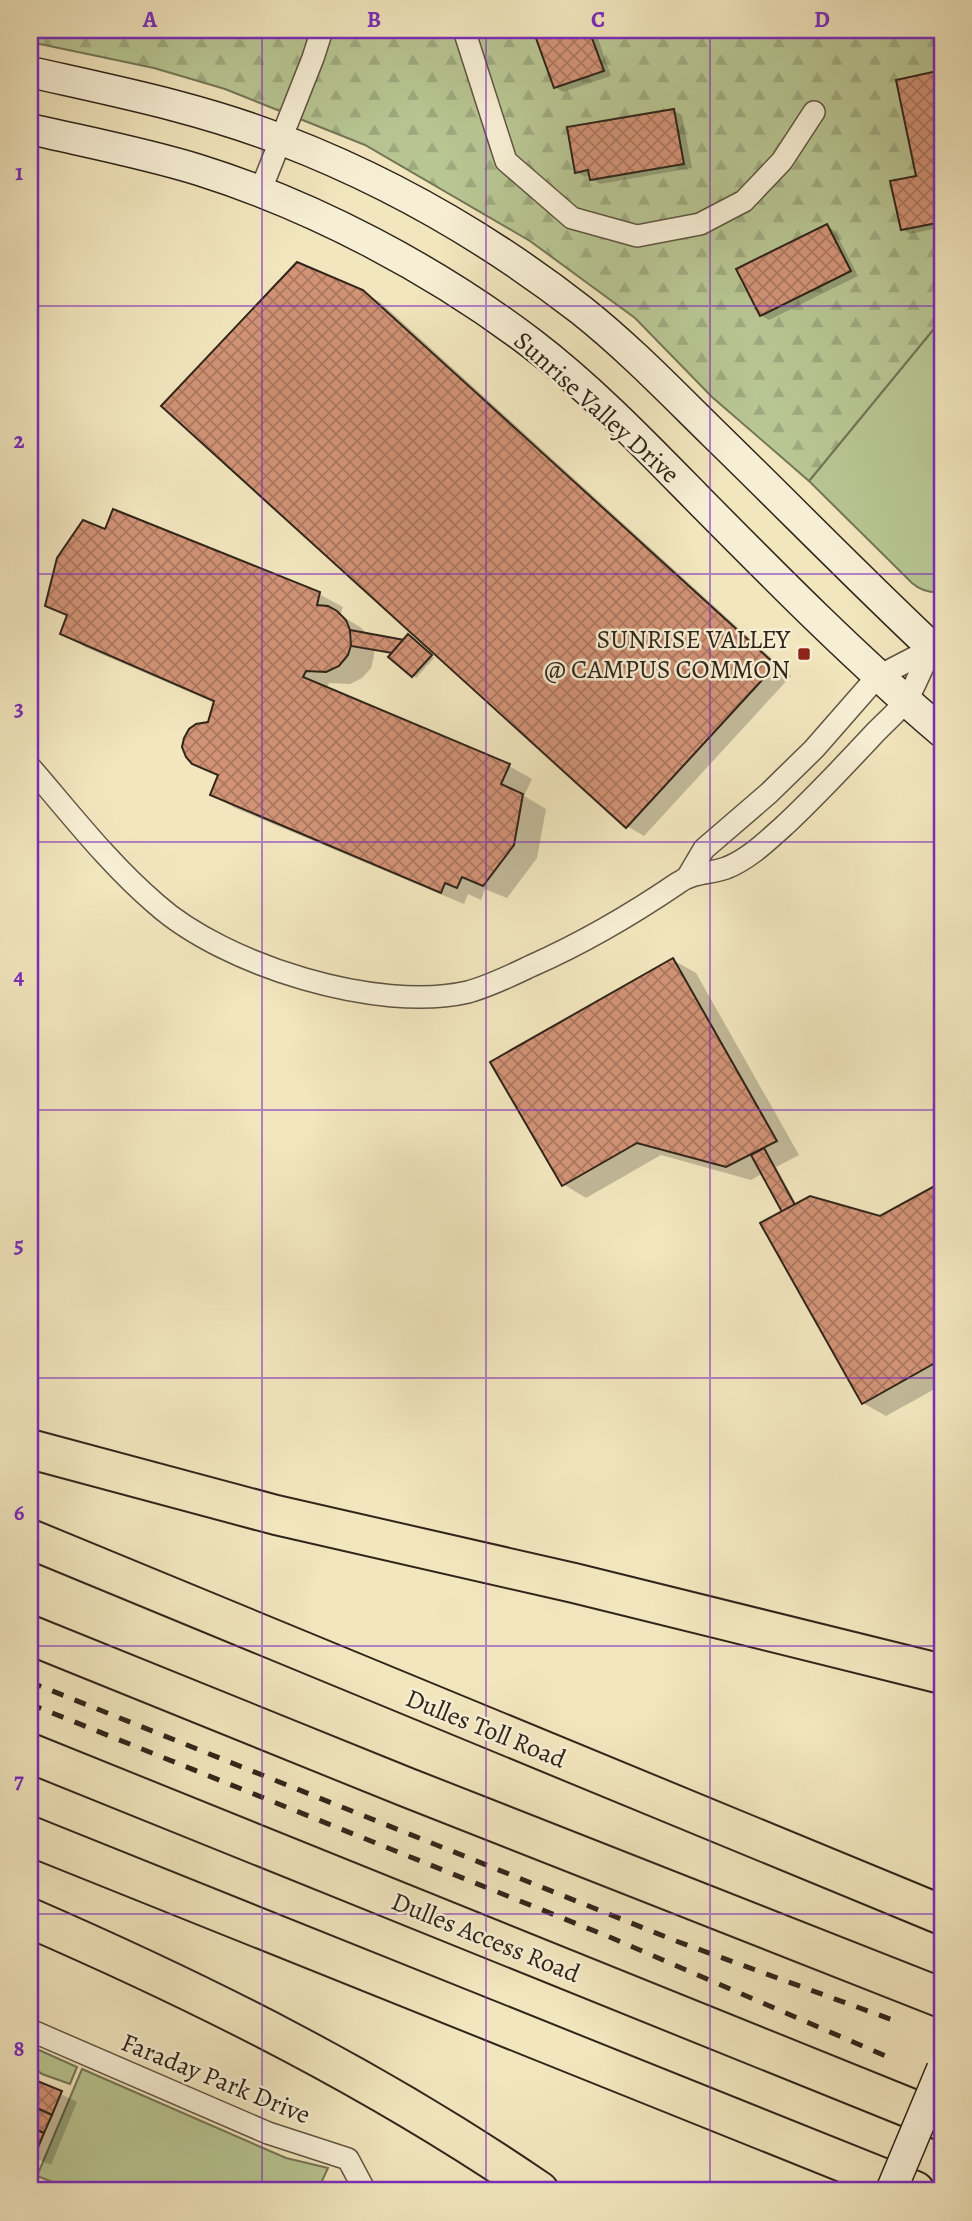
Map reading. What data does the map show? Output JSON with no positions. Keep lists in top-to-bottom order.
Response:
{
  "streets": {
    "highway": ["Dulles Toll Road", "Dulles Access Road"],
    "main road": ["Sunrise Valley Drive"],
    "street": ["Faraday Park Drive"]
  },
  "places": {
    "transit": ["SUNRISE VALLEY @ CAMPUS COMMON"]
  },
  "grid": {
    "columns": [
      "A",
      "B",
      "C",
      "D"
    ],
    "rows": [
      "1",
      "2",
      "3",
      "4",
      "5",
      "6",
      "7",
      "8"
    ]
  }
}
